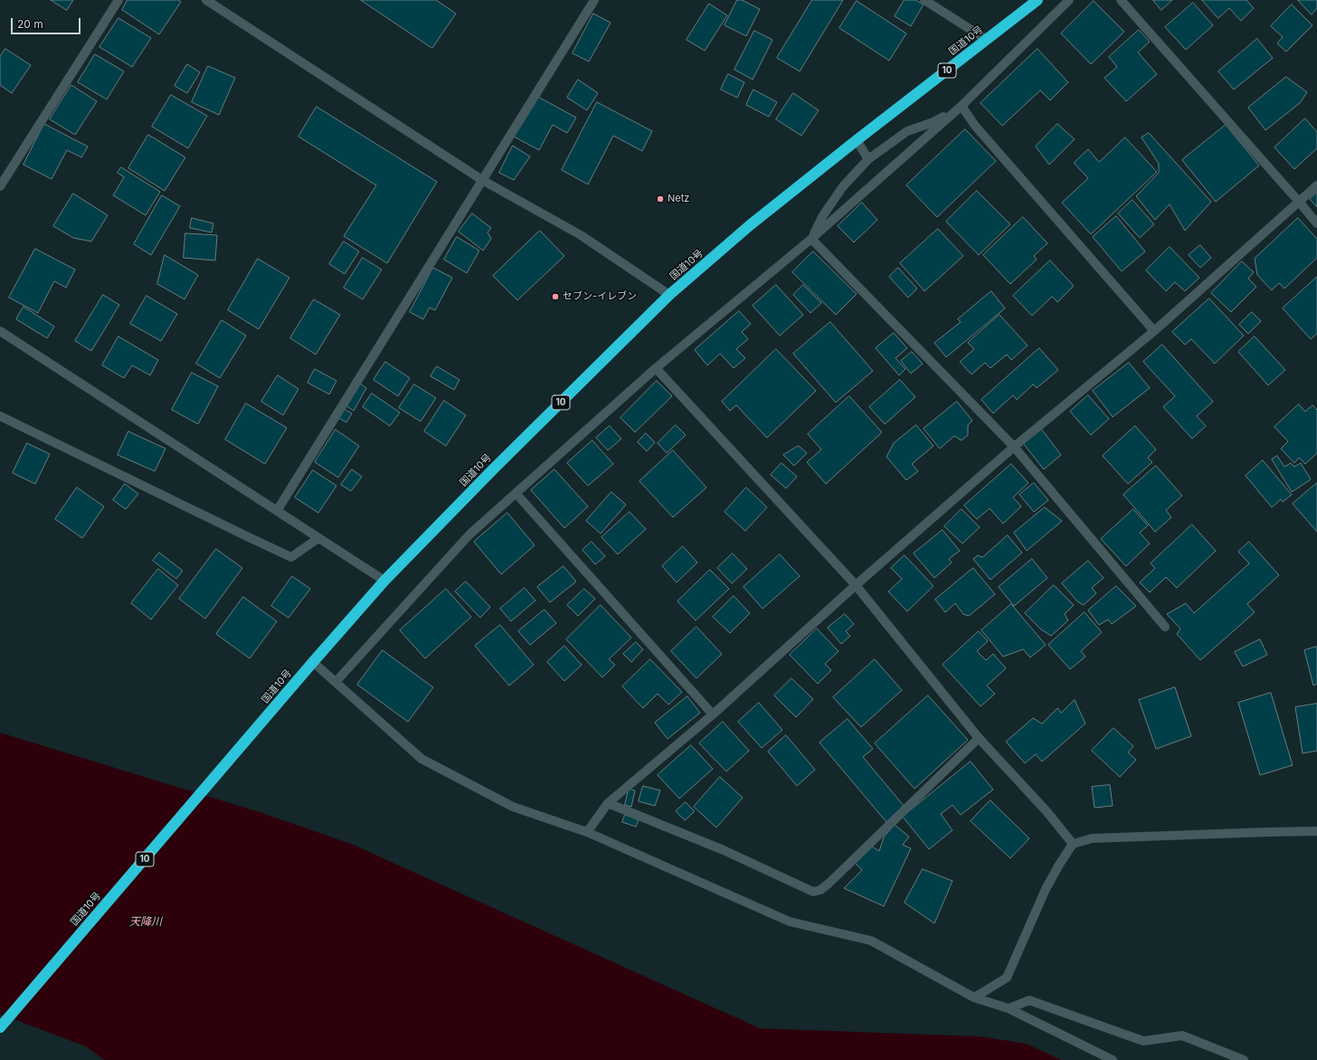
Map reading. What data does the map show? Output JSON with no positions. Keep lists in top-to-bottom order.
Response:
{
  "streets": {
    "highway": ["国道10号", "10"]
  },
  "water": ["天降川"],
  "places": ["Netz", "セブン-イレブン"],
  "scale_bar": "20 m"
}
